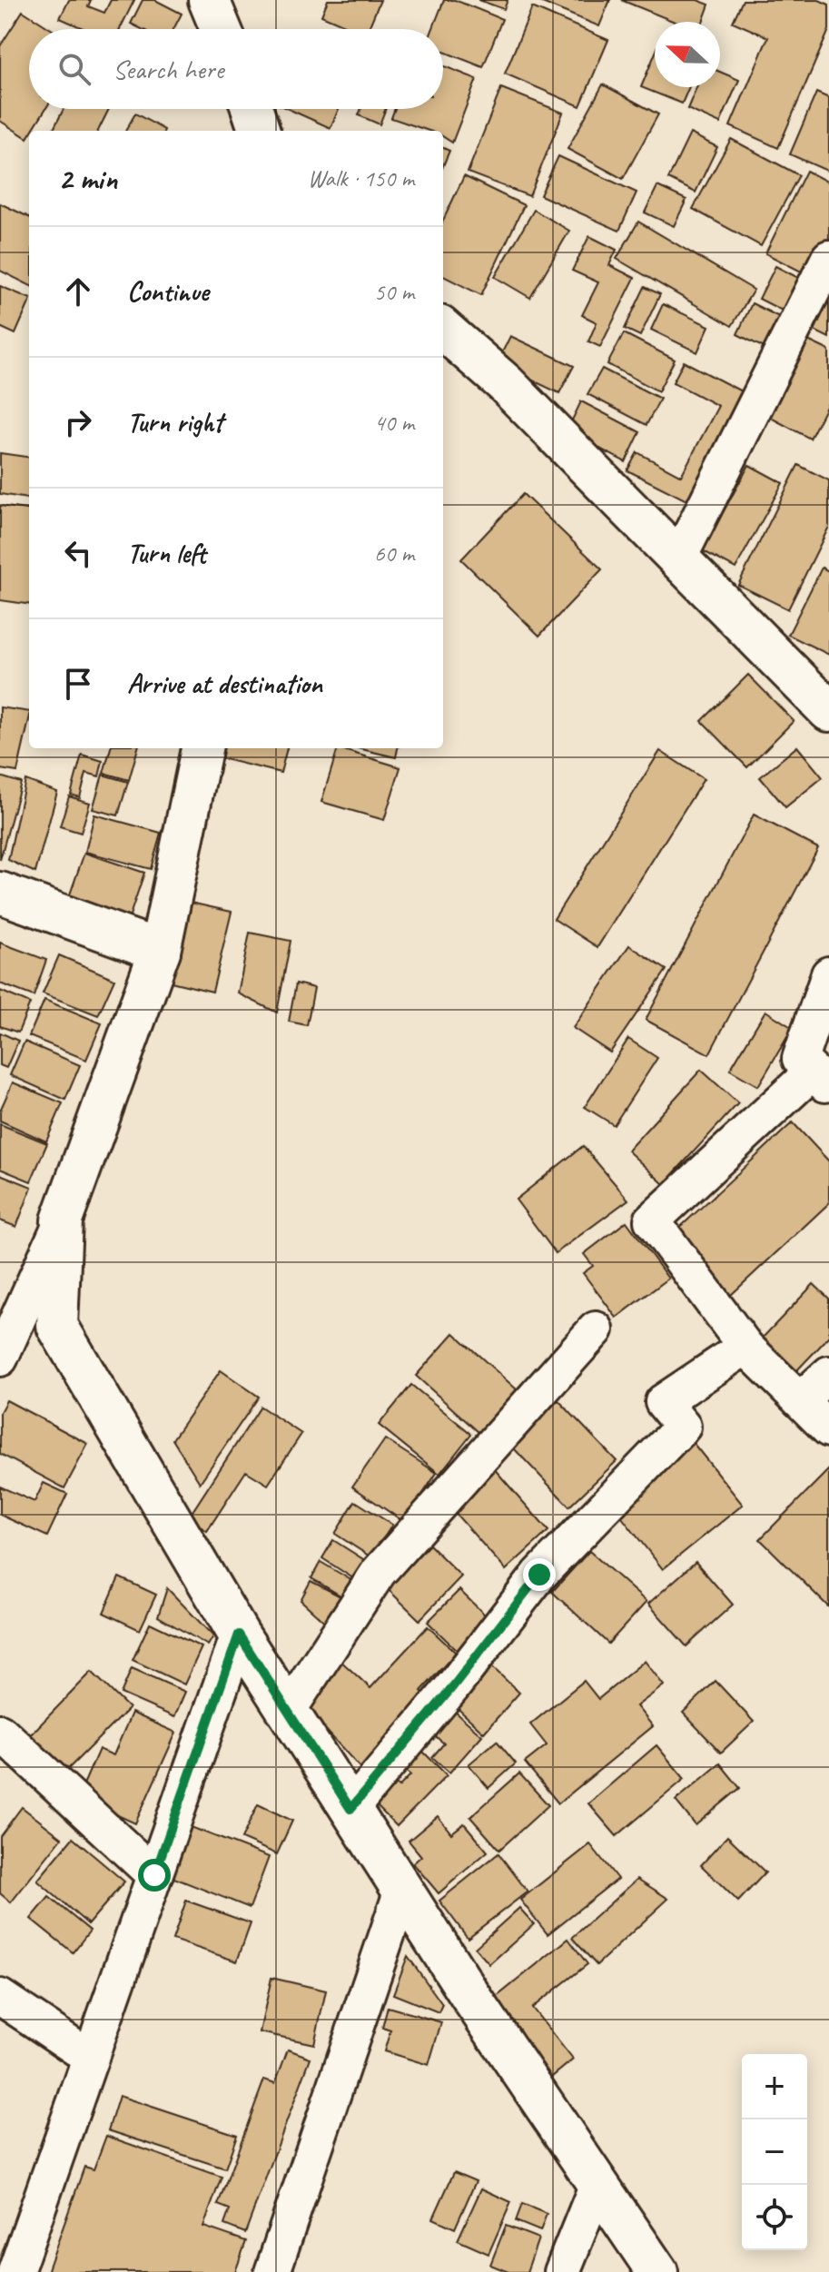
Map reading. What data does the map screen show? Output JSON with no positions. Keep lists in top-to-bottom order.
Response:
{
  "north": "left",
  "page": {
    "search": "Search here",
    "heading": ["2 min", "Walk · 150 m"],
    "list": [
      ["Continue", "50 m"],
      ["Turn right", "40 m"],
      ["Turn left", "60 m"],
      "Arrive at destination"
    ],
    "map_buttons": ["+", "−"]
  }
}
